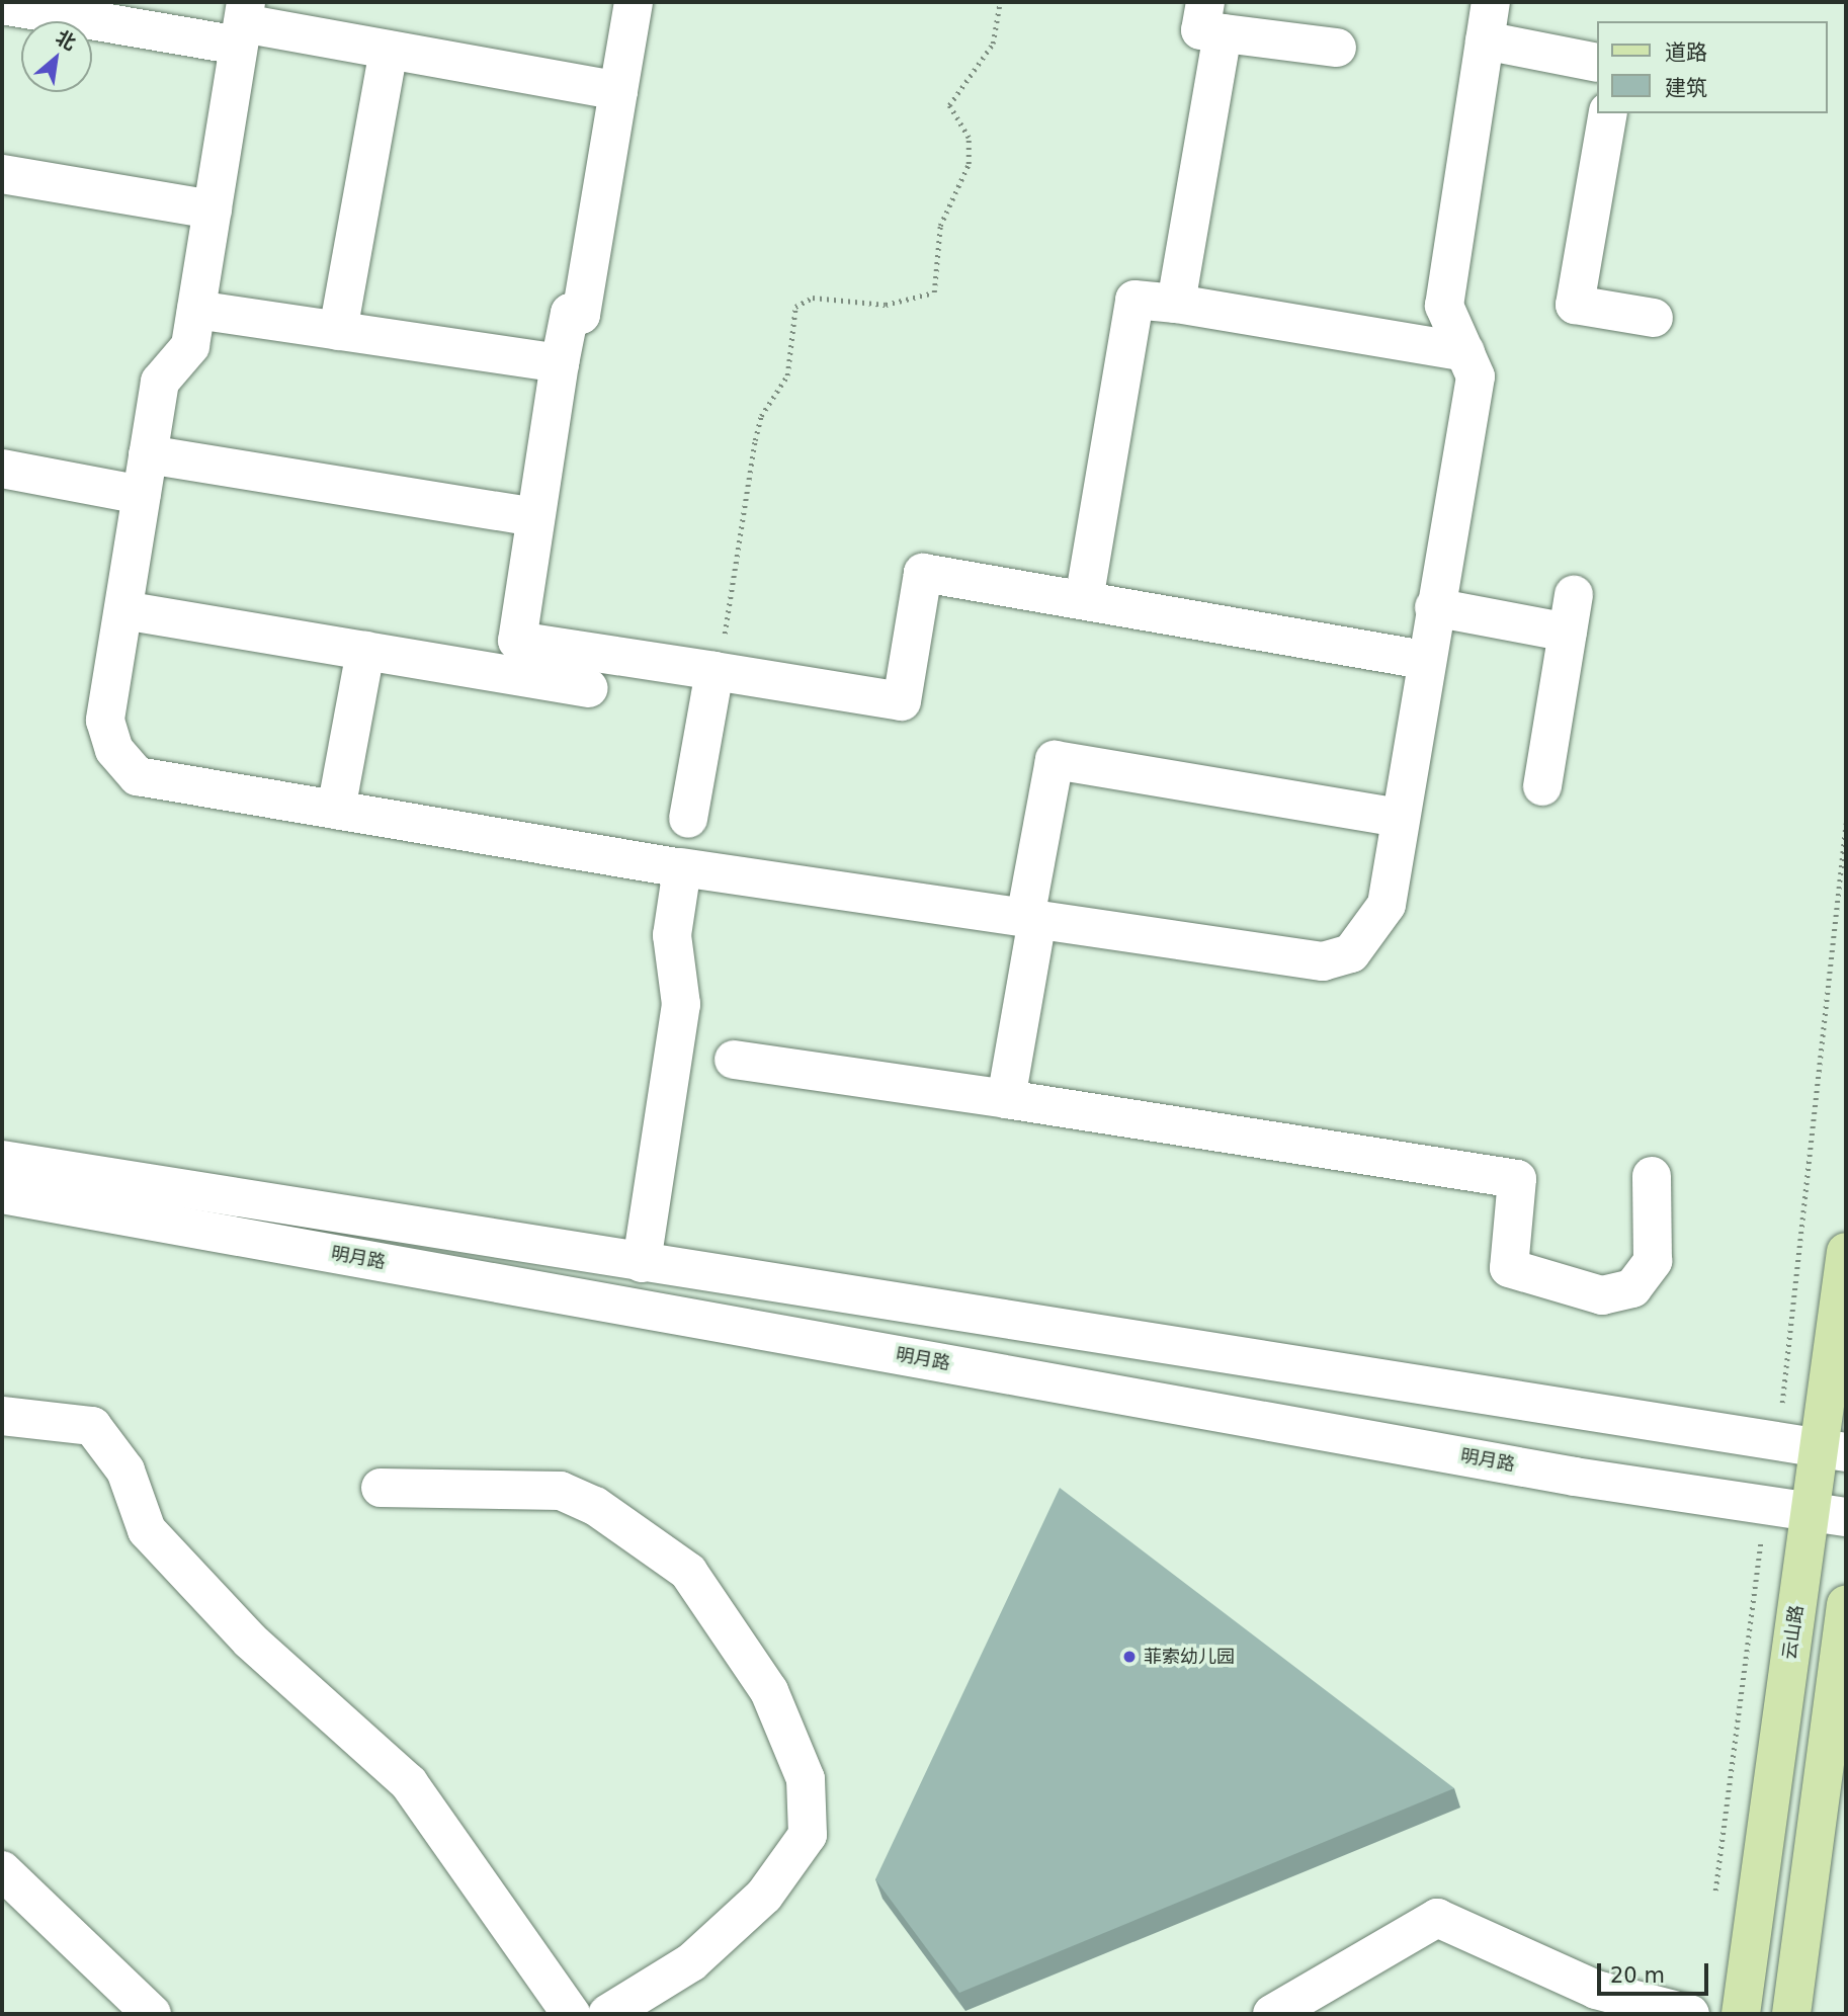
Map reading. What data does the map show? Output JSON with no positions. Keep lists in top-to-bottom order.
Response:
{
  "streets": {
    "main road": ["云山路"],
    "street": ["明月路"]
  },
  "crossings": [
    ["明月路", "云山路"]
  ],
  "places": ["菲索幼儿园"],
  "legend": ["道路", "建筑"],
  "scale_bar": "20 m",
  "north": "top right"
}
